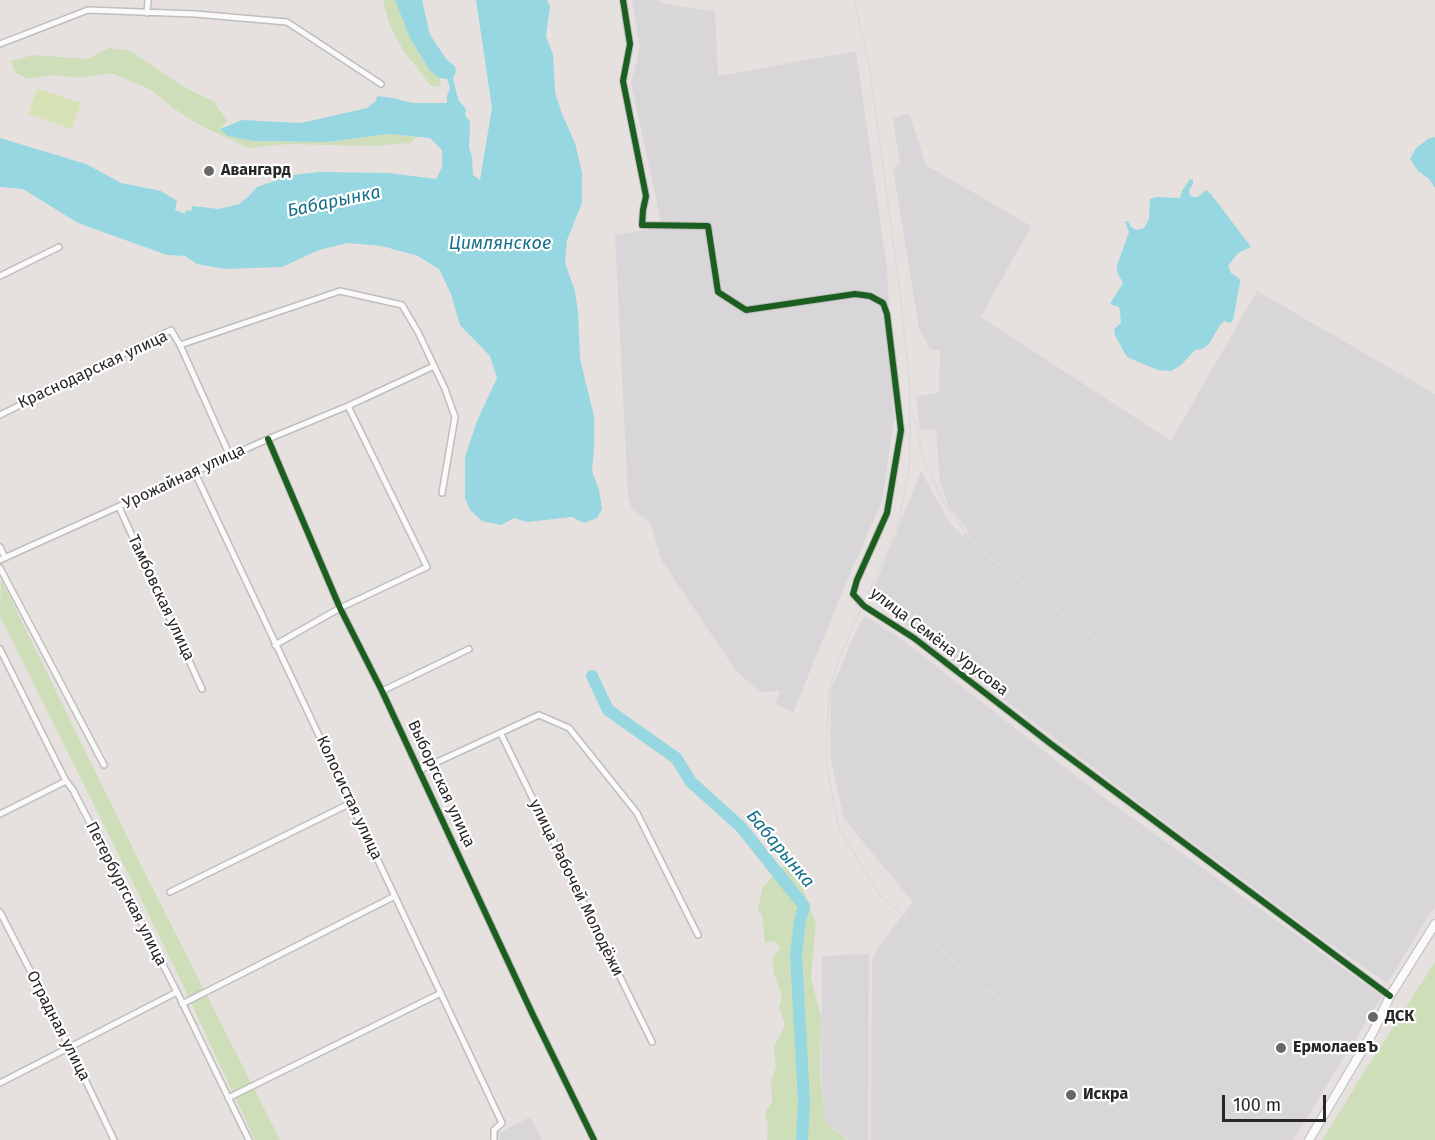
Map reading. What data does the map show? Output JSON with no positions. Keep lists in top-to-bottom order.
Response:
{
  "streets": {
    "street": [
      "Краснодарская улица",
      "Урожайная улица",
      "Тамбовская улица",
      "улица Семёна Урусова",
      "Выборгская улица",
      "Колосистая улица",
      "улица Рабочей Молодёжи",
      "Петербургская улица",
      "Отрадная улица"
    ]
  },
  "crossings": [
    ["Краснодарская улица", "Урожайная улица"],
    ["Урожайная улица", "Тамбовская улица"],
    ["Урожайная улица", "Выборгская улица"],
    ["Урожайная улица", "Колосистая улица"]
  ],
  "water": ["Бабарынка", "Цимлянское"],
  "places": [
    "Авангард",
    "ДСК",
    "ЕрмолаевЪ",
    "Искра"
  ],
  "scale_bar": "100 m"
}
